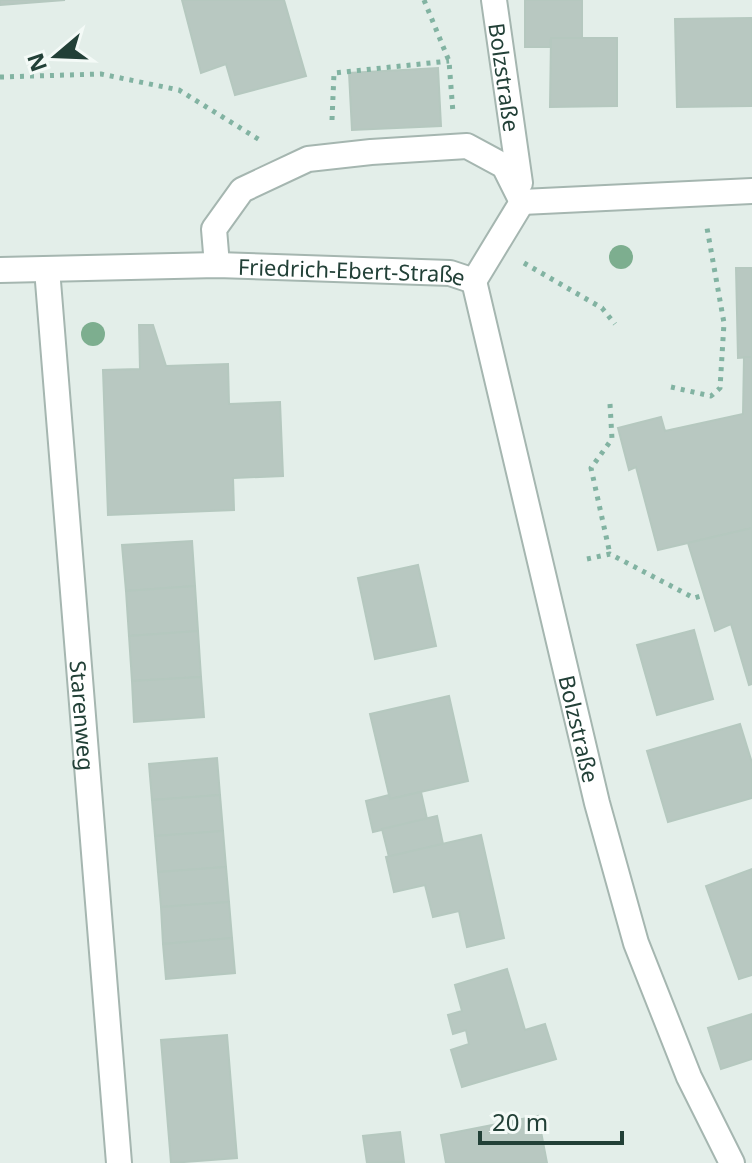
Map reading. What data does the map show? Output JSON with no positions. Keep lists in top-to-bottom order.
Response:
{
  "streets": {
    "street": ["Bolzstraße", "Friedrich-Ebert-Straße", "Starenweg"]
  },
  "crossings": [
    ["Bolzstraße", "Friedrich-Ebert-Straße"],
    ["Friedrich-Ebert-Straße", "Starenweg"]
  ],
  "scale_bar": "20 m",
  "north": "left"
}
